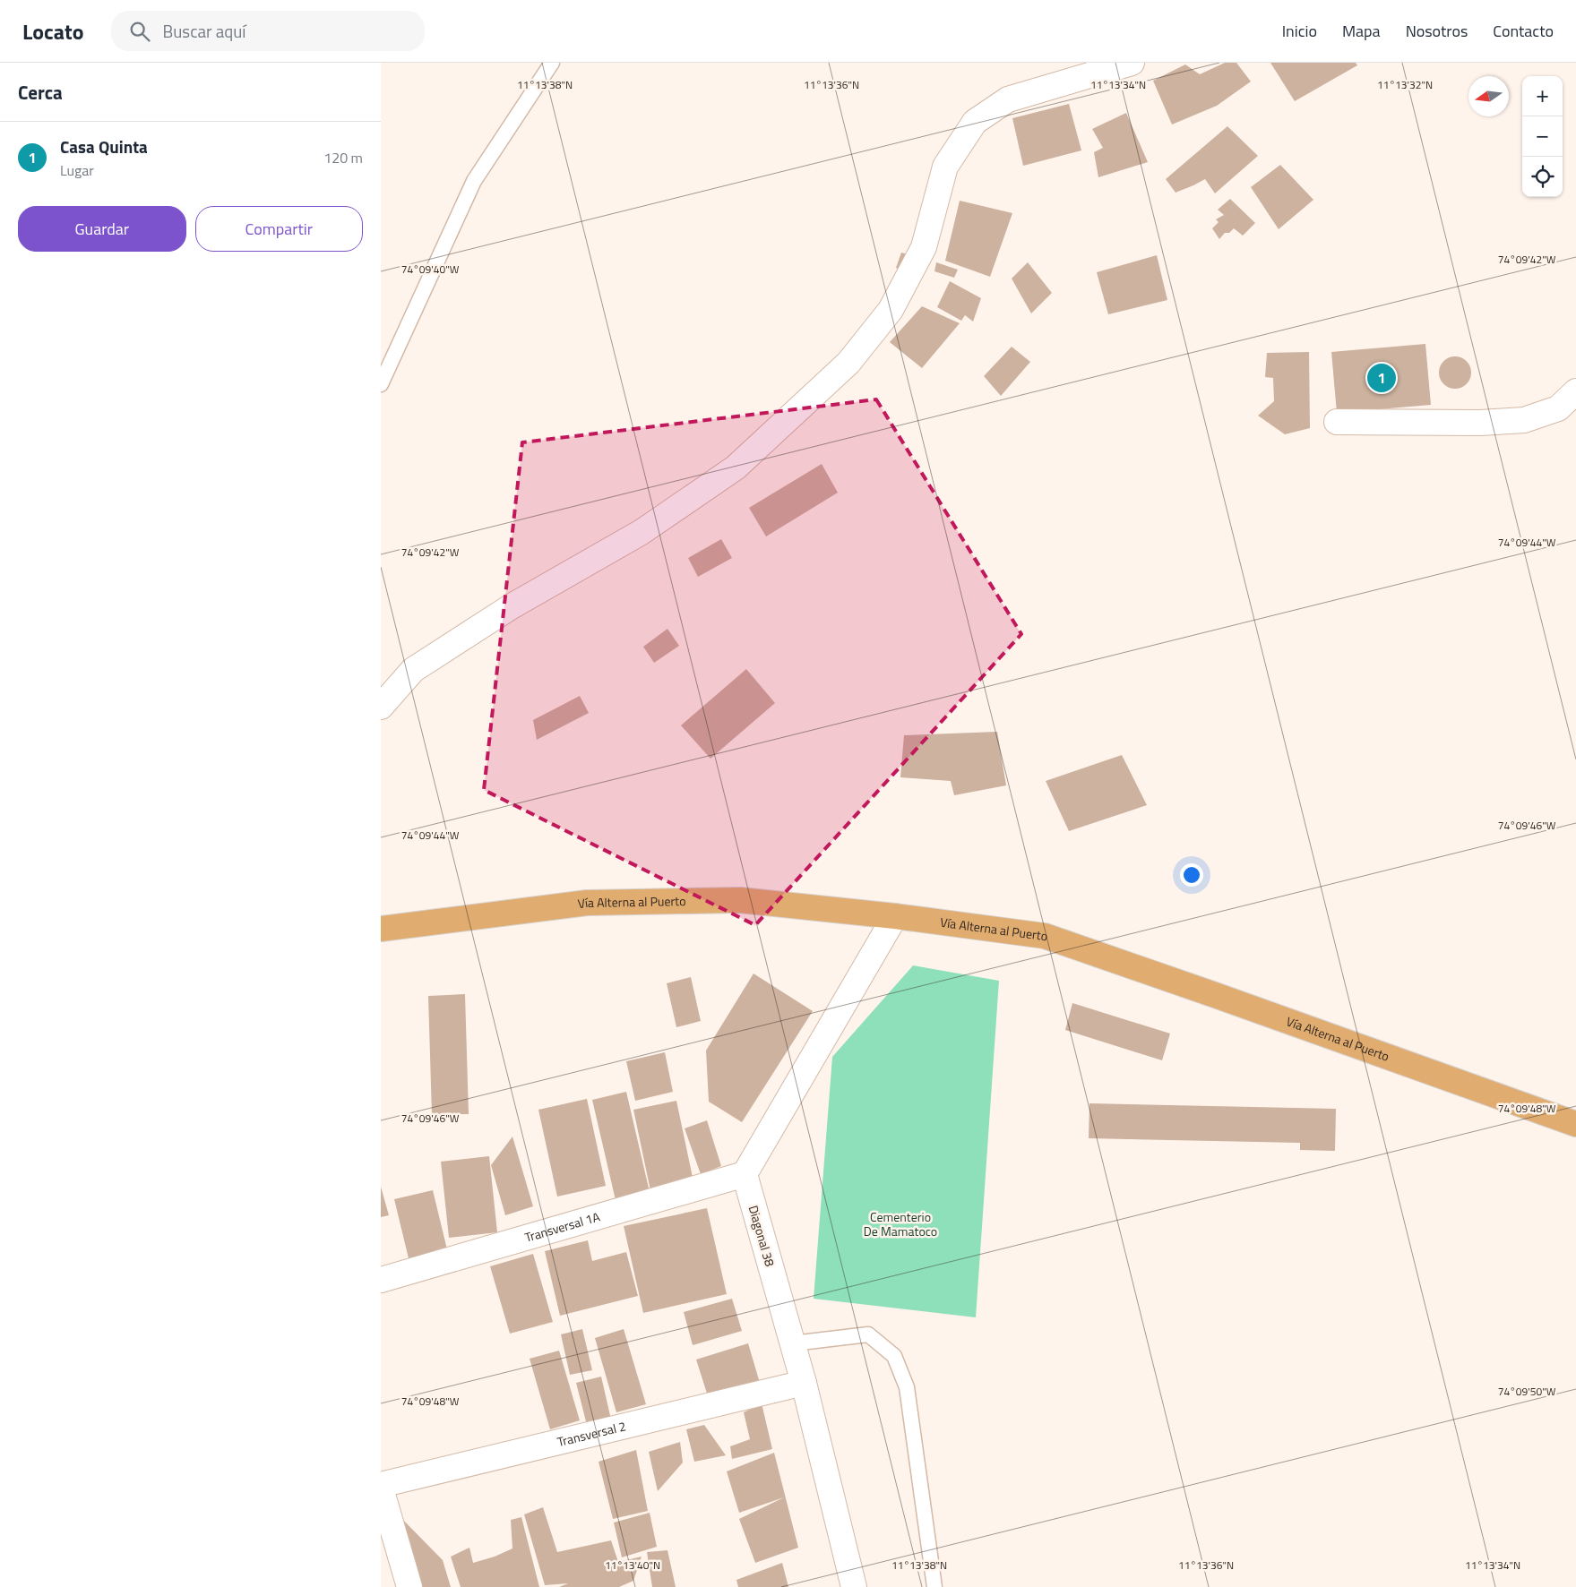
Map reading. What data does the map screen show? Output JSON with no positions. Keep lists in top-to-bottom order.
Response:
{
  "streets": {
    "main road": ["Vía Alterna al Puerto"],
    "street": ["Transversal 1A", "Diagonal 38", "Transversal 2"]
  },
  "crossings": [
    ["Transversal 1A", "Diagonal 38"],
    ["Diagonal 38", "Transversal 2"]
  ],
  "parks": ["Cementerio De Mamatoco"],
  "north": "left",
  "page": {
    "header": "Locato",
    "search": "Buscar aquí",
    "nav": [
      "Inicio",
      "Mapa",
      "Nosotros",
      "Contacto"
    ],
    "heading": "Cerca",
    "map_buttons": ["+", "−"],
    "list": [
      {
        "mark": "1",
        "name": "Casa Quinta",
        "note": "Lugar",
        "value": "120 m"
      }
    ],
    "buttons": ["Guardar", "Compartir"],
    "pins": "1"
  },
  "coordinates": [
    "11°13'38\"N",
    "11°13'36\"N",
    "11°13'34\"N",
    "11°13'32\"N",
    "74°09'42\"W",
    "74°09'40\"W",
    "74°09'44\"W",
    "74°09'46\"W",
    "74°09'48\"W",
    "74°09'50\"W",
    "11°13'40\"N"
  ]
}
